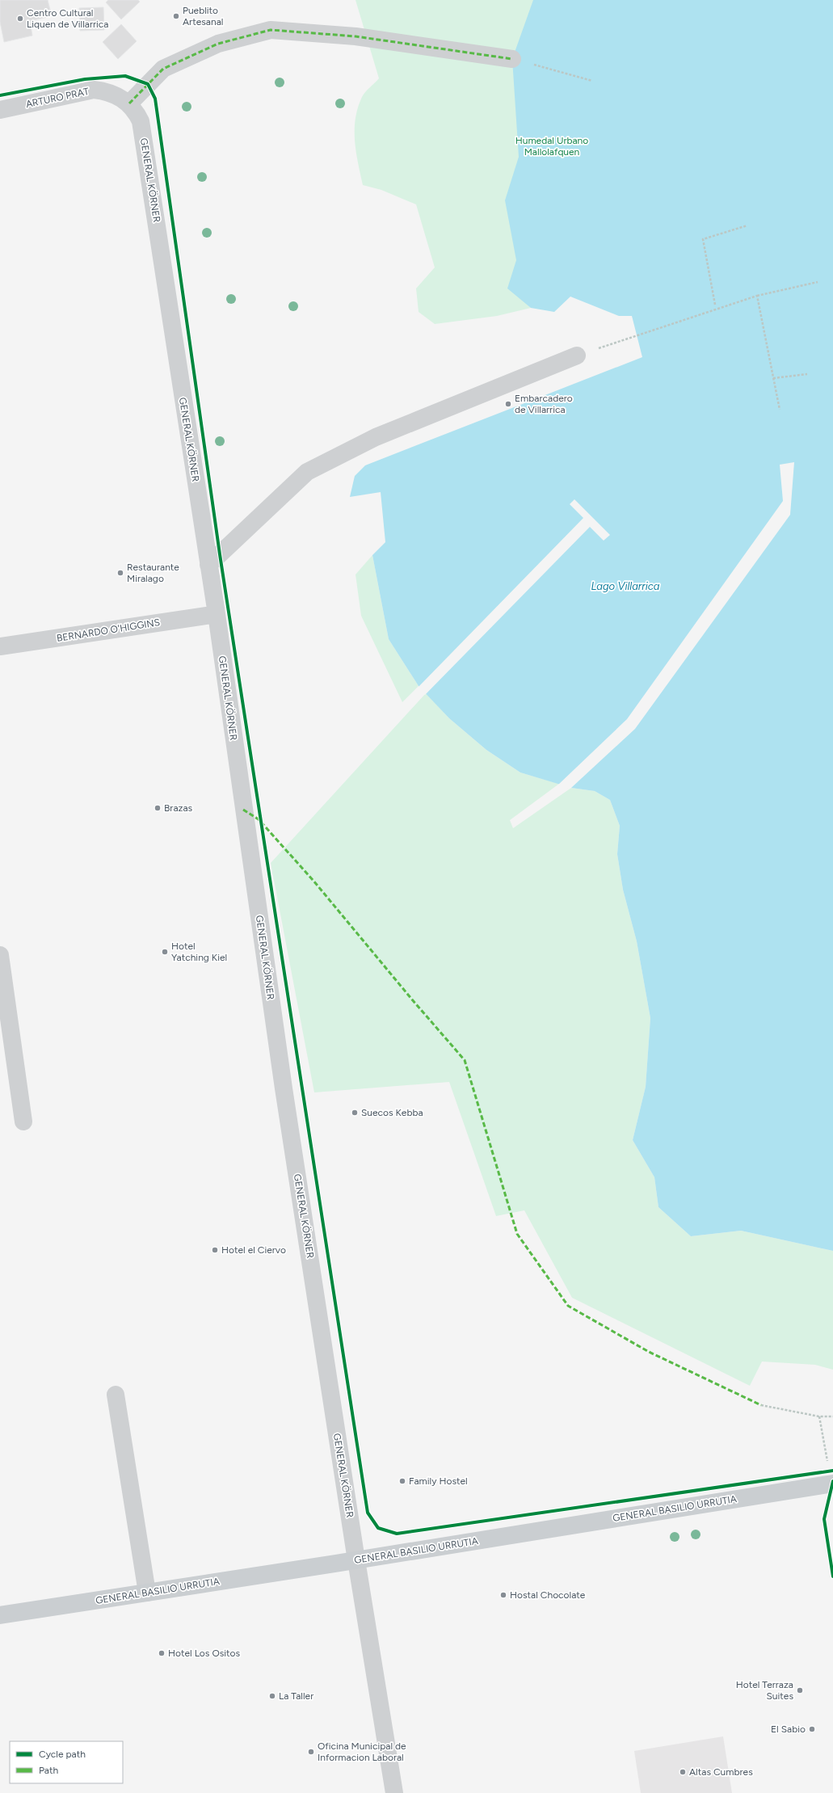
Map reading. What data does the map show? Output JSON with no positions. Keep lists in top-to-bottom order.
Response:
{
  "streets": {
    "main road": ["GENERAL BASILIO URRUTIA"],
    "street": ["ARTURO PRAT", "GENERAL KÖRNER", "BERNARDO O'HIGGINS"]
  },
  "crossings": [
    ["ARTURO PRAT", "GENERAL KÖRNER"],
    ["GENERAL KÖRNER", "BERNARDO O'HIGGINS"],
    ["GENERAL KÖRNER", "GENERAL BASILIO URRUTIA"]
  ],
  "water": ["Lago Villarrica"],
  "parks": ["Humedal Urbano Mallolafquen"],
  "places": [
    "Pueblito Artesanal",
    "Centro Cultural Liquen de Villarrica",
    "Embarcadero de Villarrica",
    "Restaurante Miralago",
    "Brazas",
    "Hotel Yatching Kiel",
    "Suecos Kebba",
    "Hotel el Ciervo",
    "Family Hostel",
    "Hostal Chocolate",
    "Hotel Los Ositos",
    "Hotel Terraza Suites",
    "La Taller",
    "El Sabio",
    "Oficina Municipal de Informacion Laboral",
    "Altas Cumbres"
  ],
  "legend": ["Cycle path", "Path"]
}
